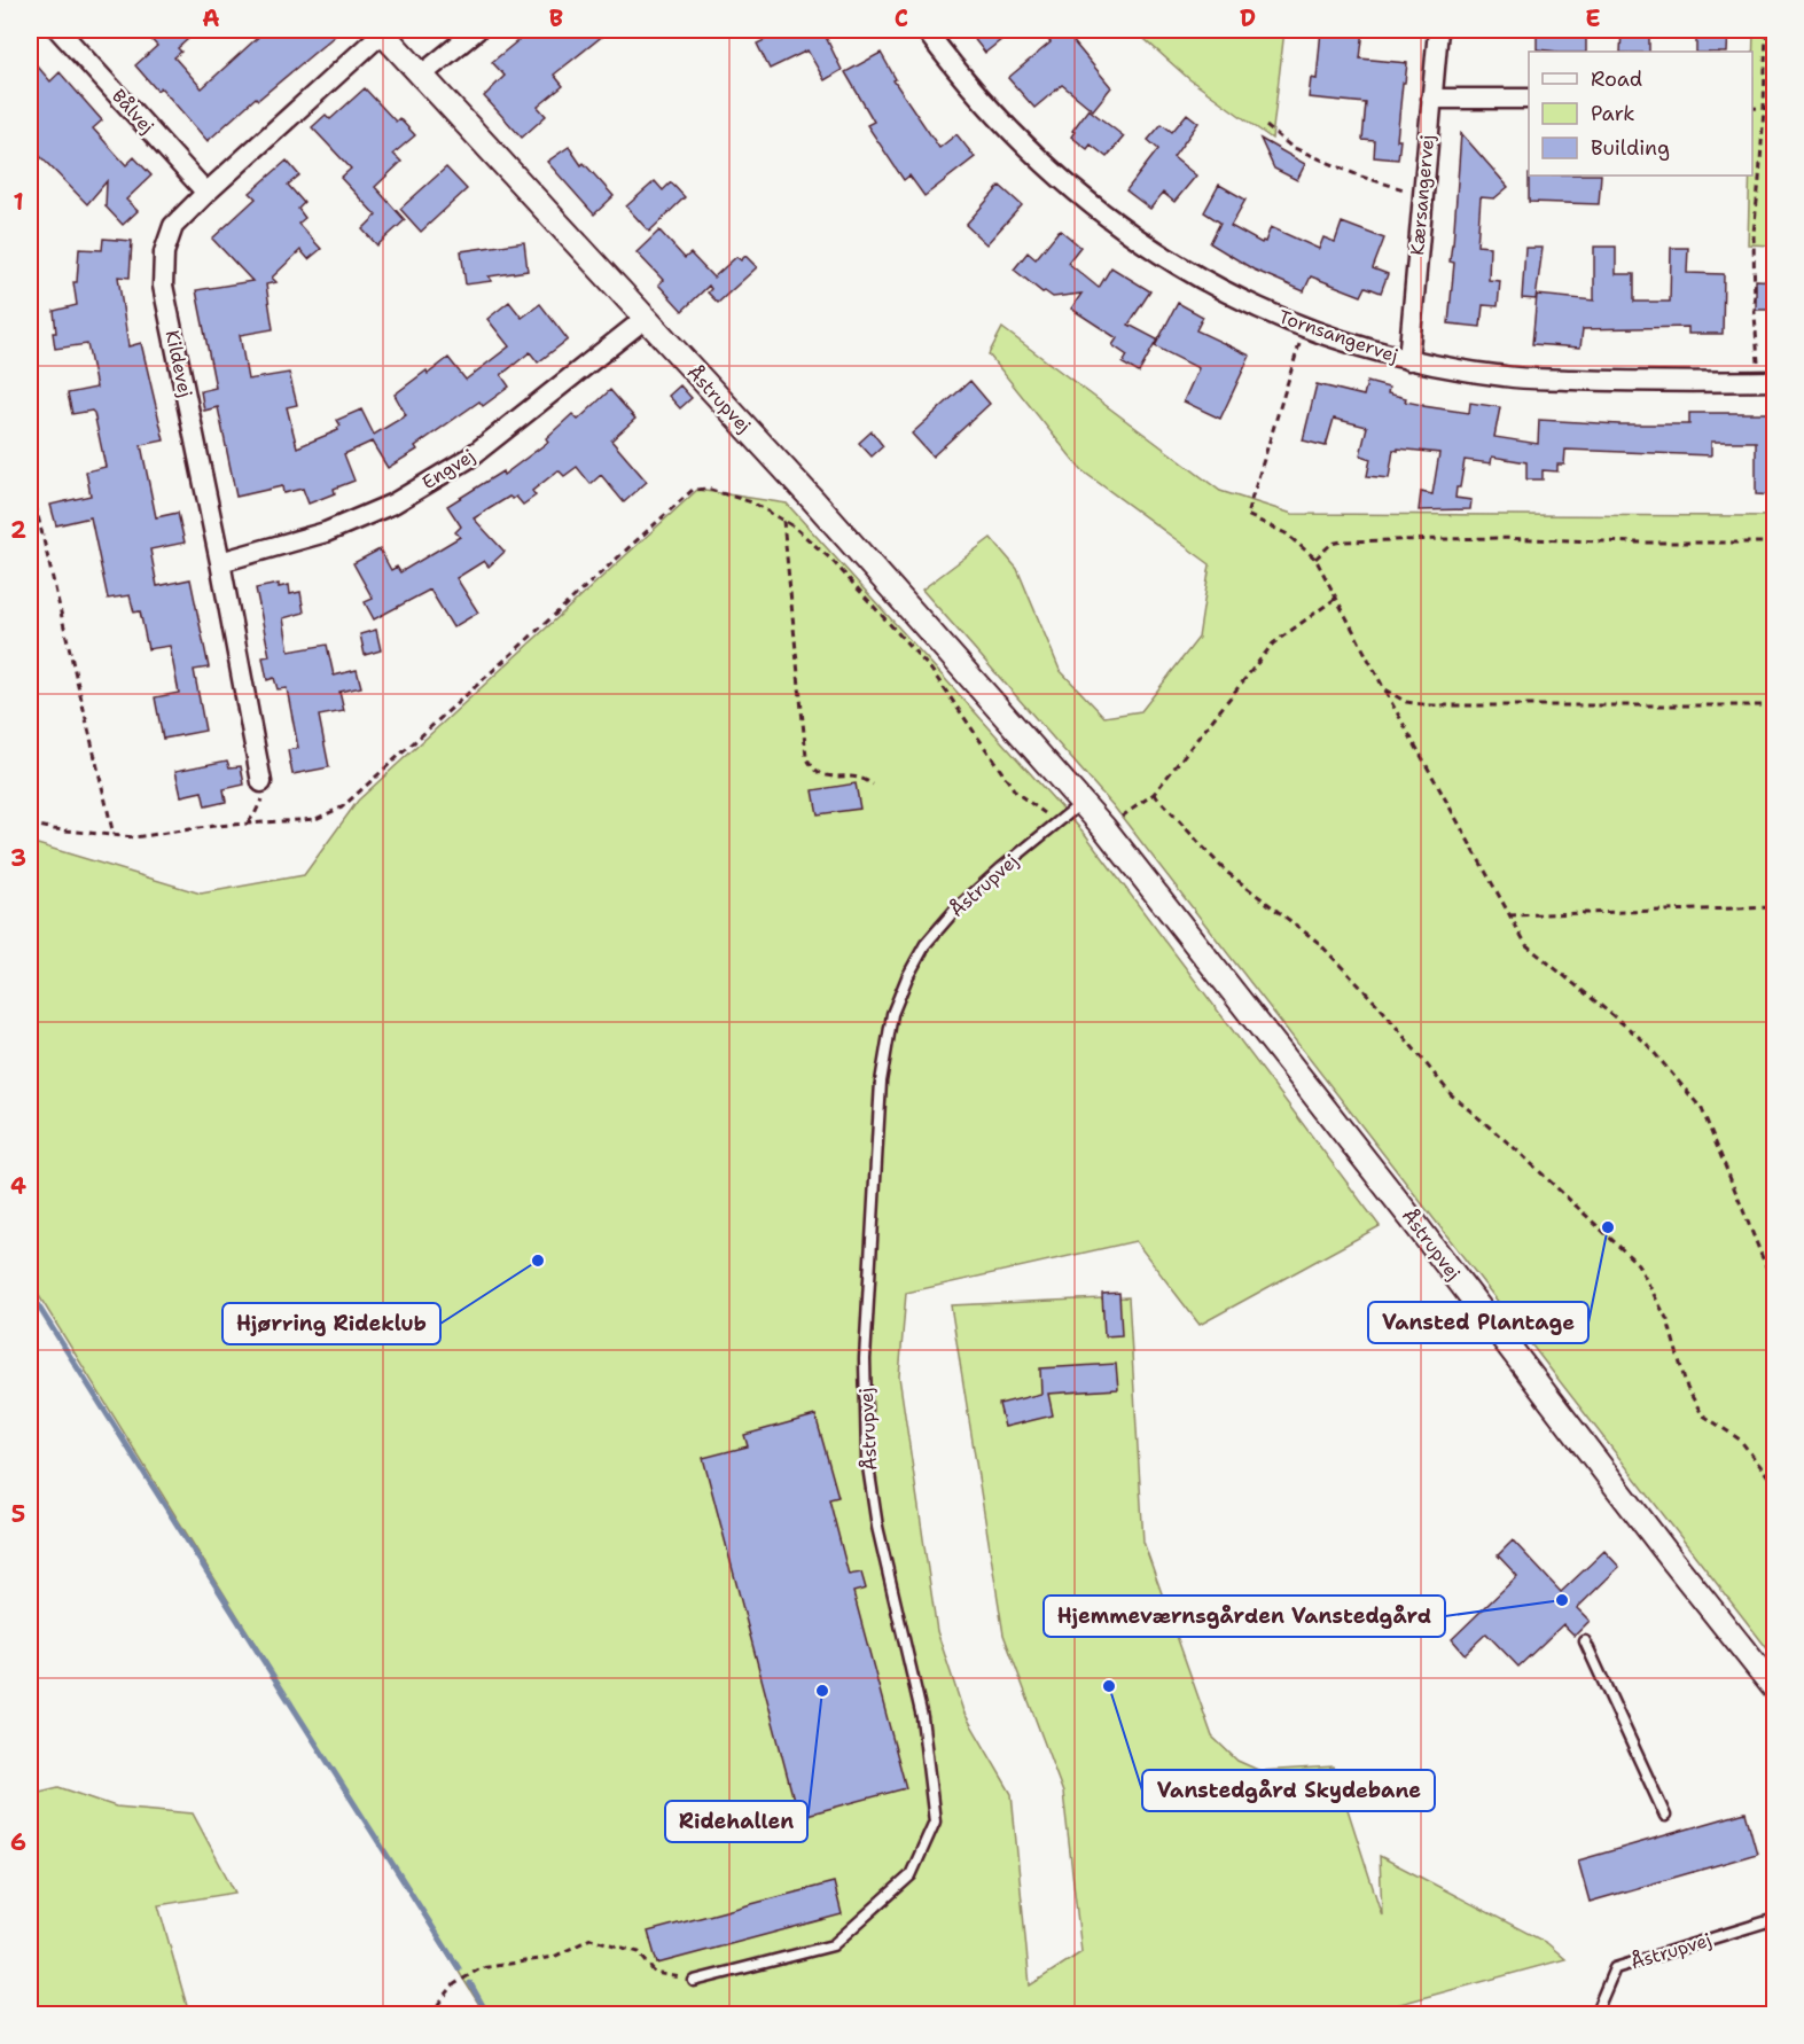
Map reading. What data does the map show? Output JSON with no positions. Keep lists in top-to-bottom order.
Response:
{
  "streets": {
    "street": [
      "Bålvej",
      "Kærsangervej",
      "Tornsangervej",
      "Kildevej",
      "Åstrupvej",
      "Engvej"
    ]
  },
  "crossings": [
    ["Bålvej", "Kildevej"],
    ["Kærsangervej", "Tornsangervej"],
    ["Kildevej", "Åstrupvej"],
    ["Kildevej", "Engvej"],
    ["Åstrupvej", "Engvej"]
  ],
  "places": [
    "Vansted Plantage",
    "Hjørring Rideklub",
    "Hjemmeværnsgården Vanstedgård",
    "Vanstedgård Skydebane",
    "Ridehallen"
  ],
  "legend": ["Road", "Park", "Building"],
  "grid": {
    "columns": [
      "A",
      "B",
      "C",
      "D",
      "E"
    ],
    "rows": [
      "1",
      "2",
      "3",
      "4",
      "5",
      "6"
    ]
  }
}
